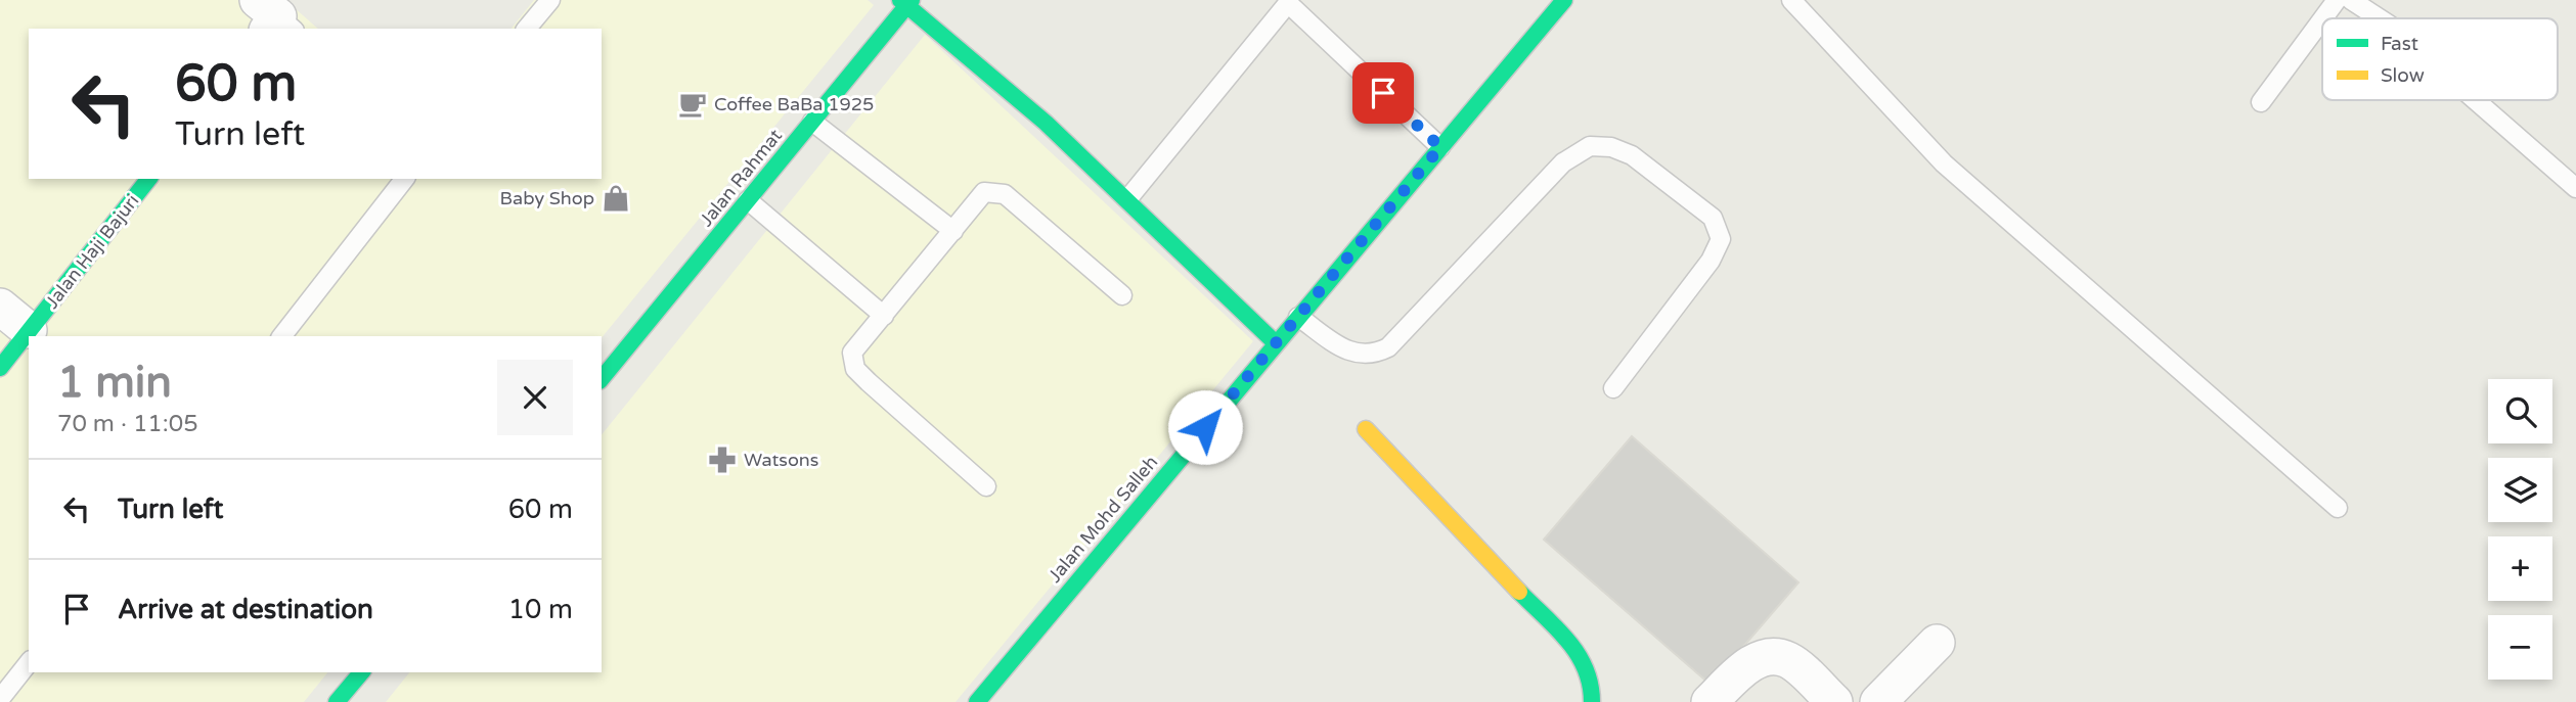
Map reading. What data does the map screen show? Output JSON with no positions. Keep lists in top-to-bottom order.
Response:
{
  "streets": {
    "street": ["Jalan Rahmat", "Jalan Haji Bajuri", "Jalan Mohd Salleh"]
  },
  "places": {
    "cafe": ["Coffee BaBa 1925"],
    "shop": ["Baby Shop"],
    "pharmacy": ["Watsons"]
  },
  "legend": ["Fast", "Slow"],
  "page": {
    "turn": ["60 m", "Turn left"],
    "heading": ["1 min", "70 m · 11:05"],
    "map_buttons": ["+", "−"],
    "list": [
      {
        "name": "Turn left",
        "value": "60 m"
      },
      {
        "name": "Arrive at destination",
        "value": "10 m"
      }
    ]
  }
}
